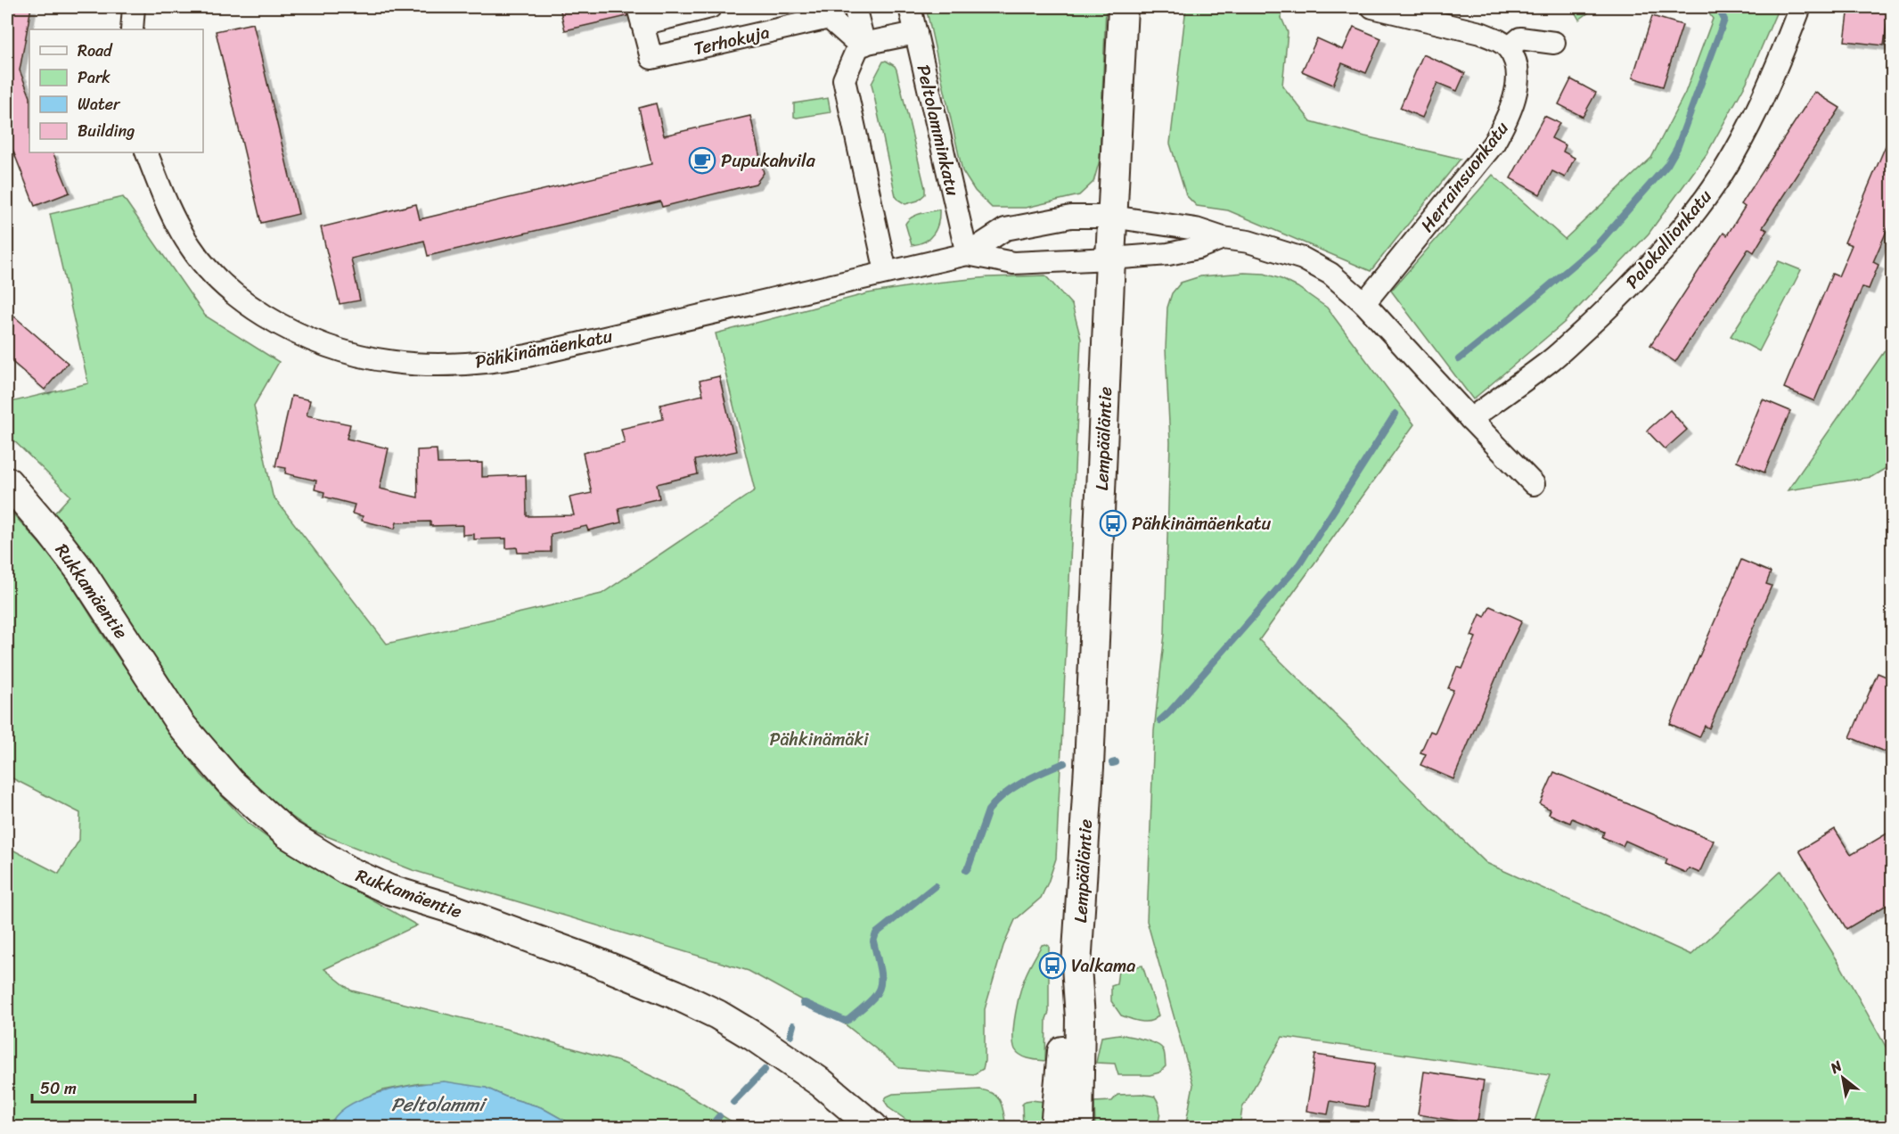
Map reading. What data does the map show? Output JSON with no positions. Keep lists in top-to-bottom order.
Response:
{
  "streets": {
    "main road": ["Lempääläntie", "Rukkamäentie"],
    "street": [
      "Terhokuja",
      "Peltolamminkatu",
      "Herrainsuonkatu",
      "Palokallionkatu",
      "Pähkinämäenkatu"
    ]
  },
  "crossings": [
    ["Peltolamminkatu", "Pähkinämäenkatu"],
    ["Pähkinämäenkatu", "Lempääläntie"]
  ],
  "water": ["Peltolammi"],
  "parks": ["Pähkinämäki"],
  "places": {
    "cafe": ["Pupukahvila"],
    "bus stop": ["Pähkinämäenkatu", "Valkama"]
  },
  "legend": [
    "Road",
    "Park",
    "Water",
    "Building"
  ],
  "scale_bar": "50 m",
  "north": "top left"
}
